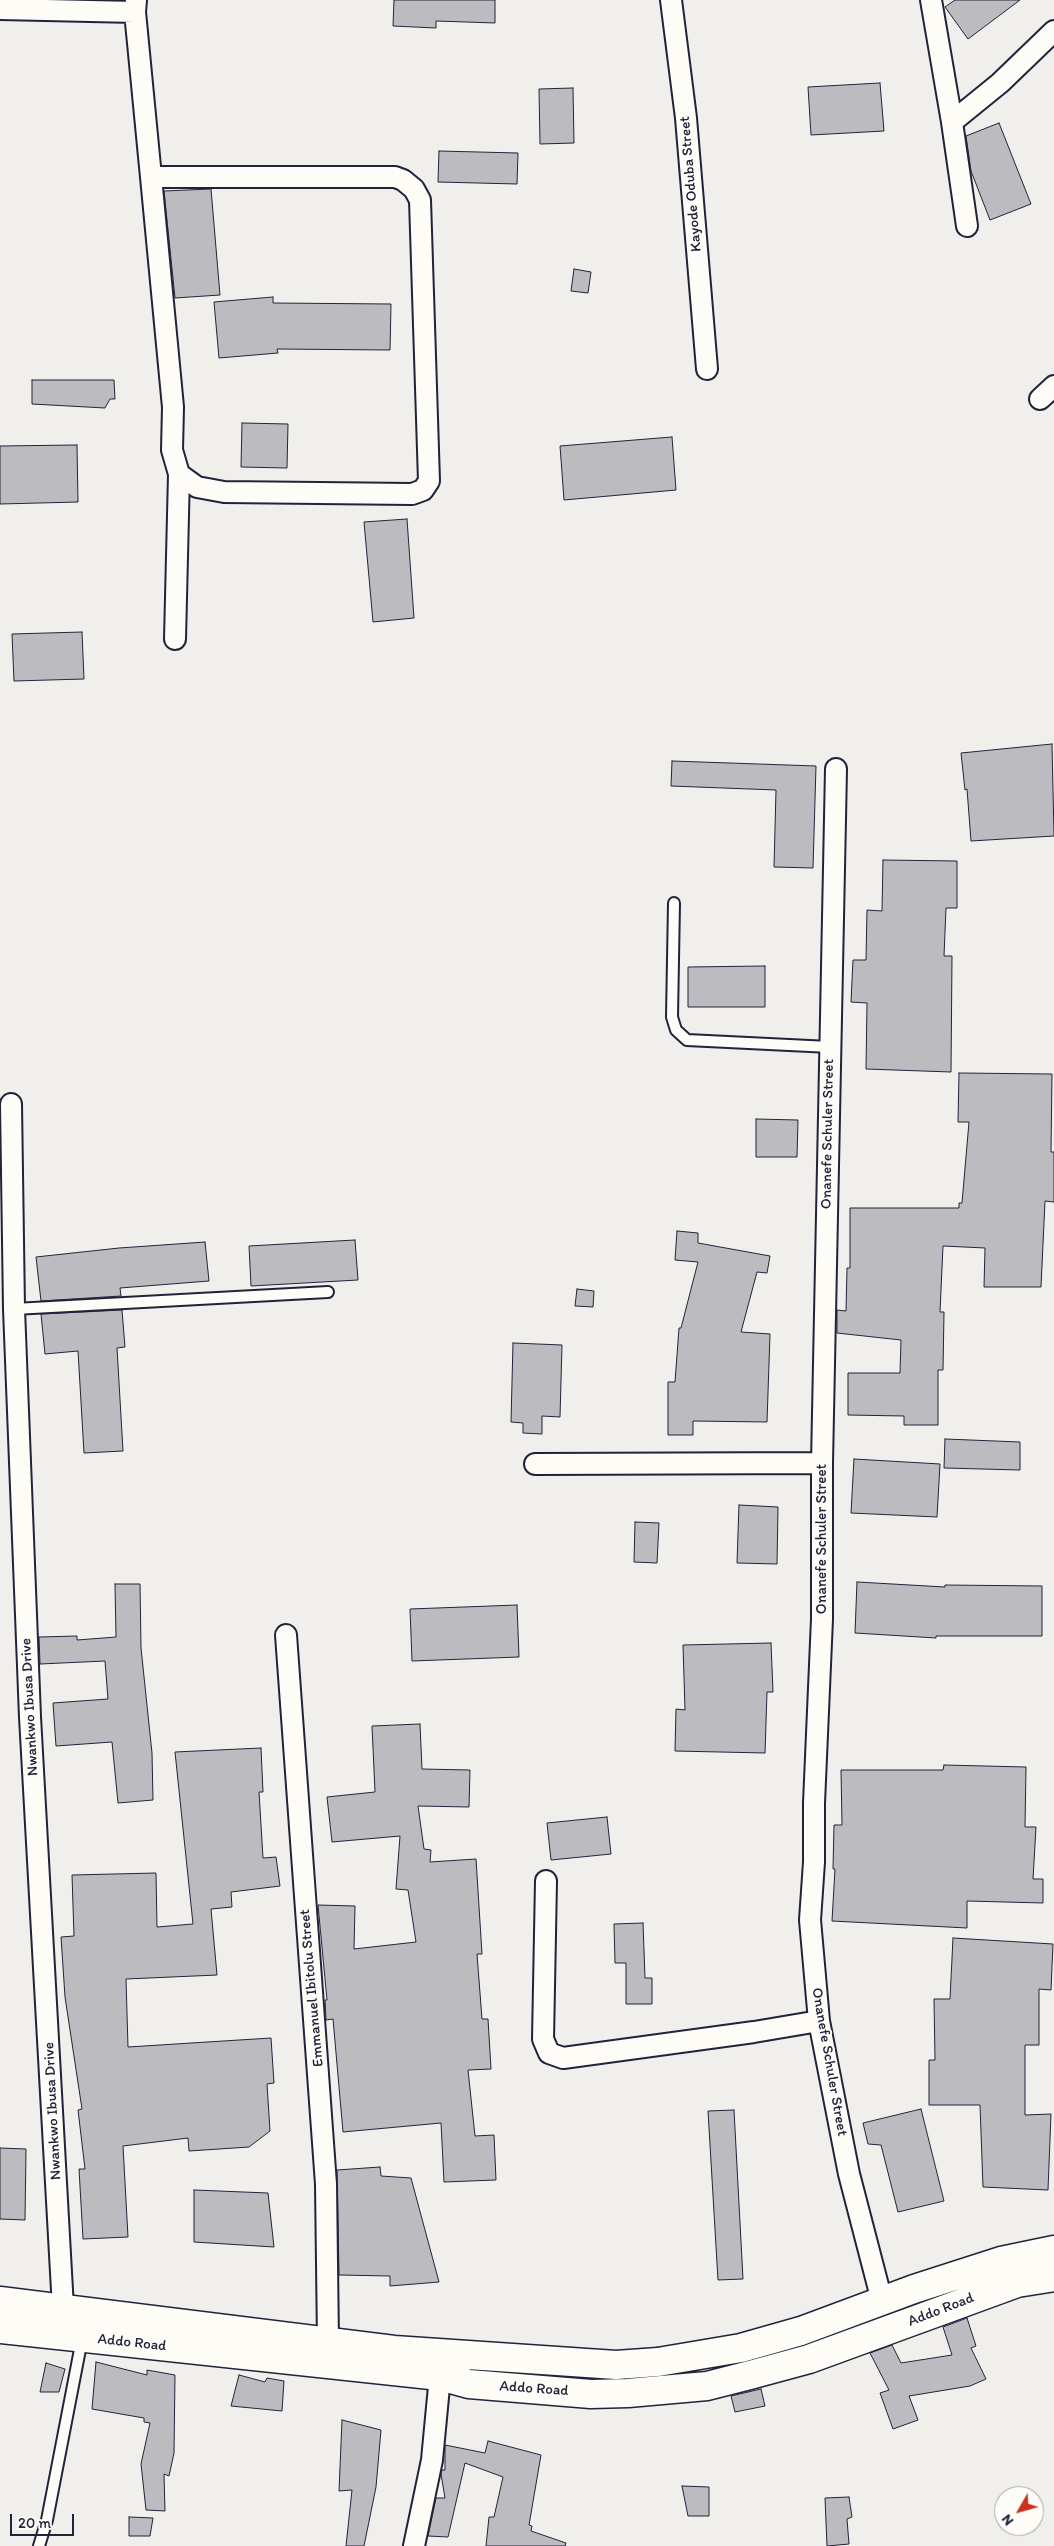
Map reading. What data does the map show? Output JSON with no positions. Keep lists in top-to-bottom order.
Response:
{
  "streets": {
    "main road": ["Addo Road"],
    "street": [
      "Kayode Oduba Street",
      "Onanefe Schuler Street",
      "Nwankwo Ibusa Drive",
      "Emmanuel Ibitolu Street"
    ]
  },
  "crossings": [
    ["Onanefe Schuler Street", "Addo Road"],
    ["Nwankwo Ibusa Drive", "Addo Road"],
    ["Emmanuel Ibitolu Street", "Addo Road"]
  ],
  "scale_bar": "20 m",
  "north": "bottom left"
}
